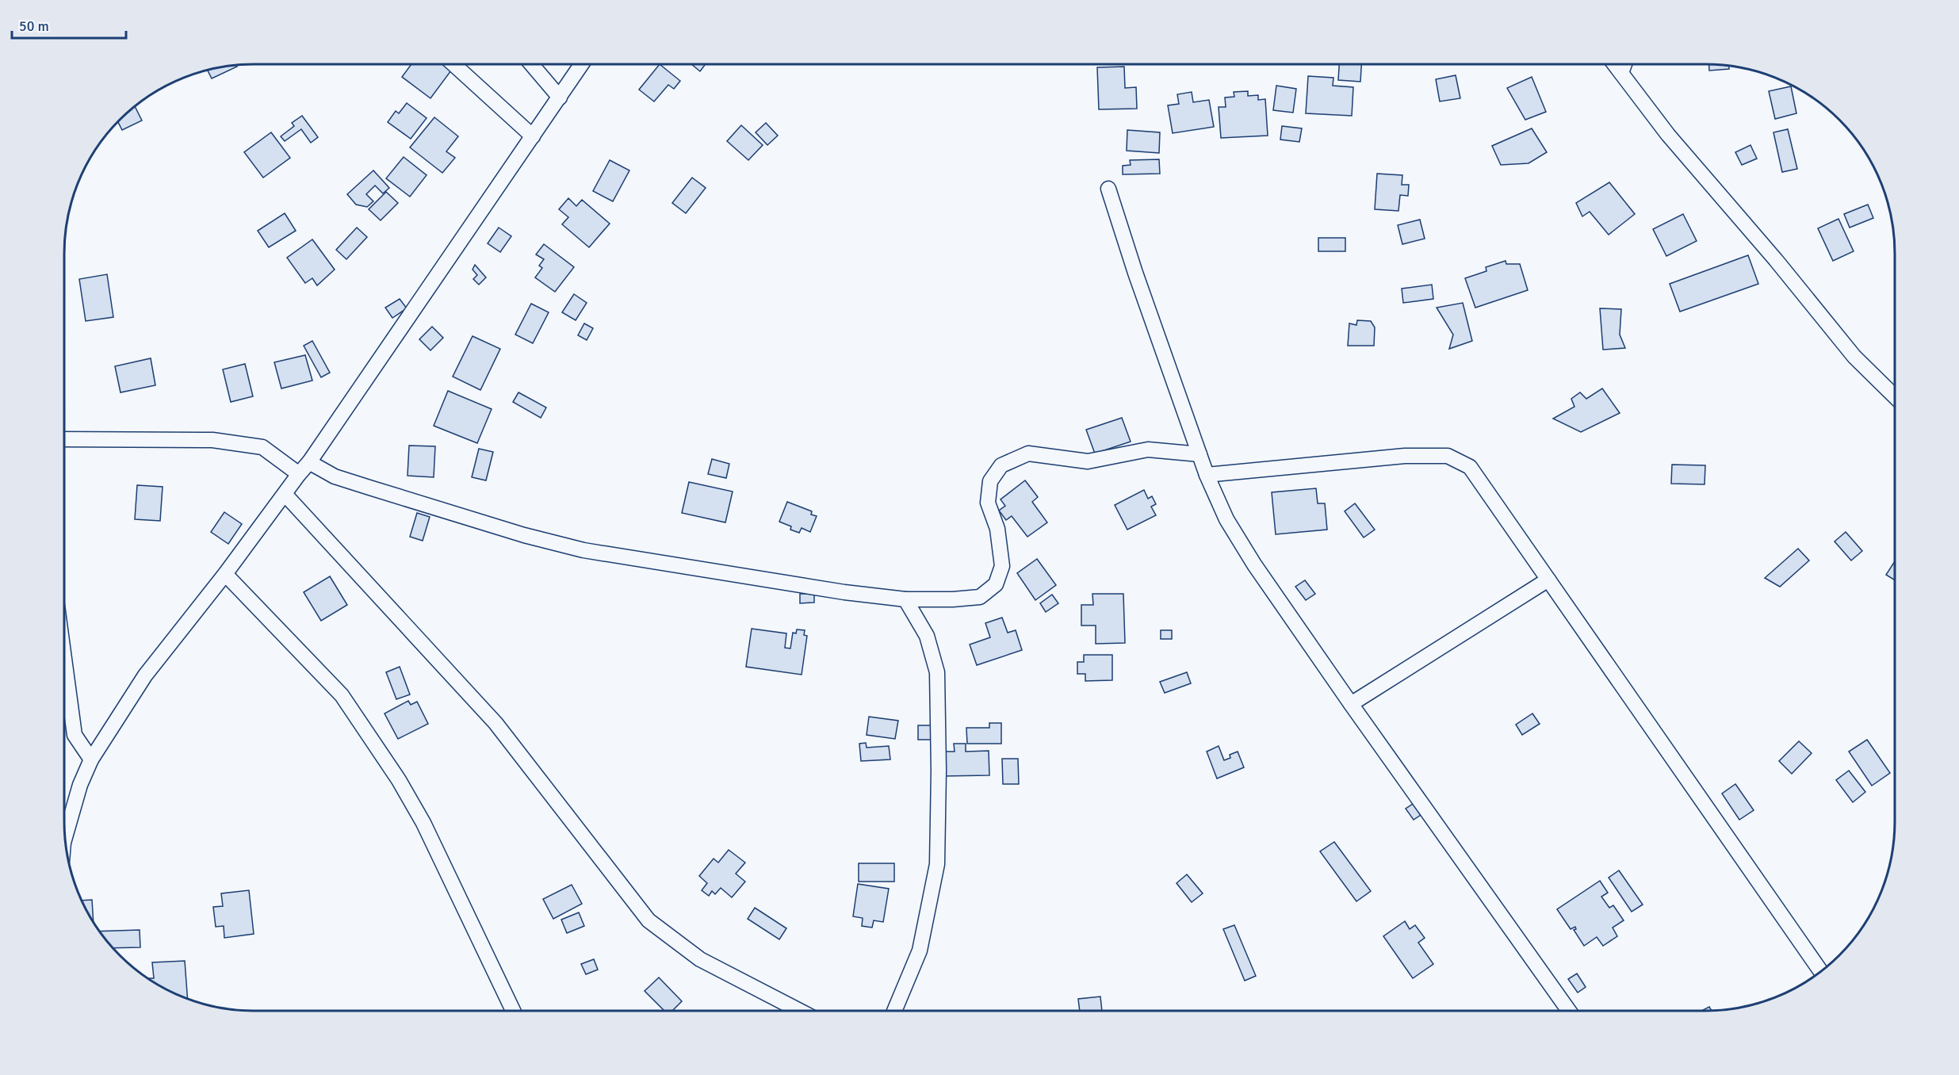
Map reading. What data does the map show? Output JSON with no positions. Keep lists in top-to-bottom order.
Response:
{
  "scale_bar": "50 m"
}
